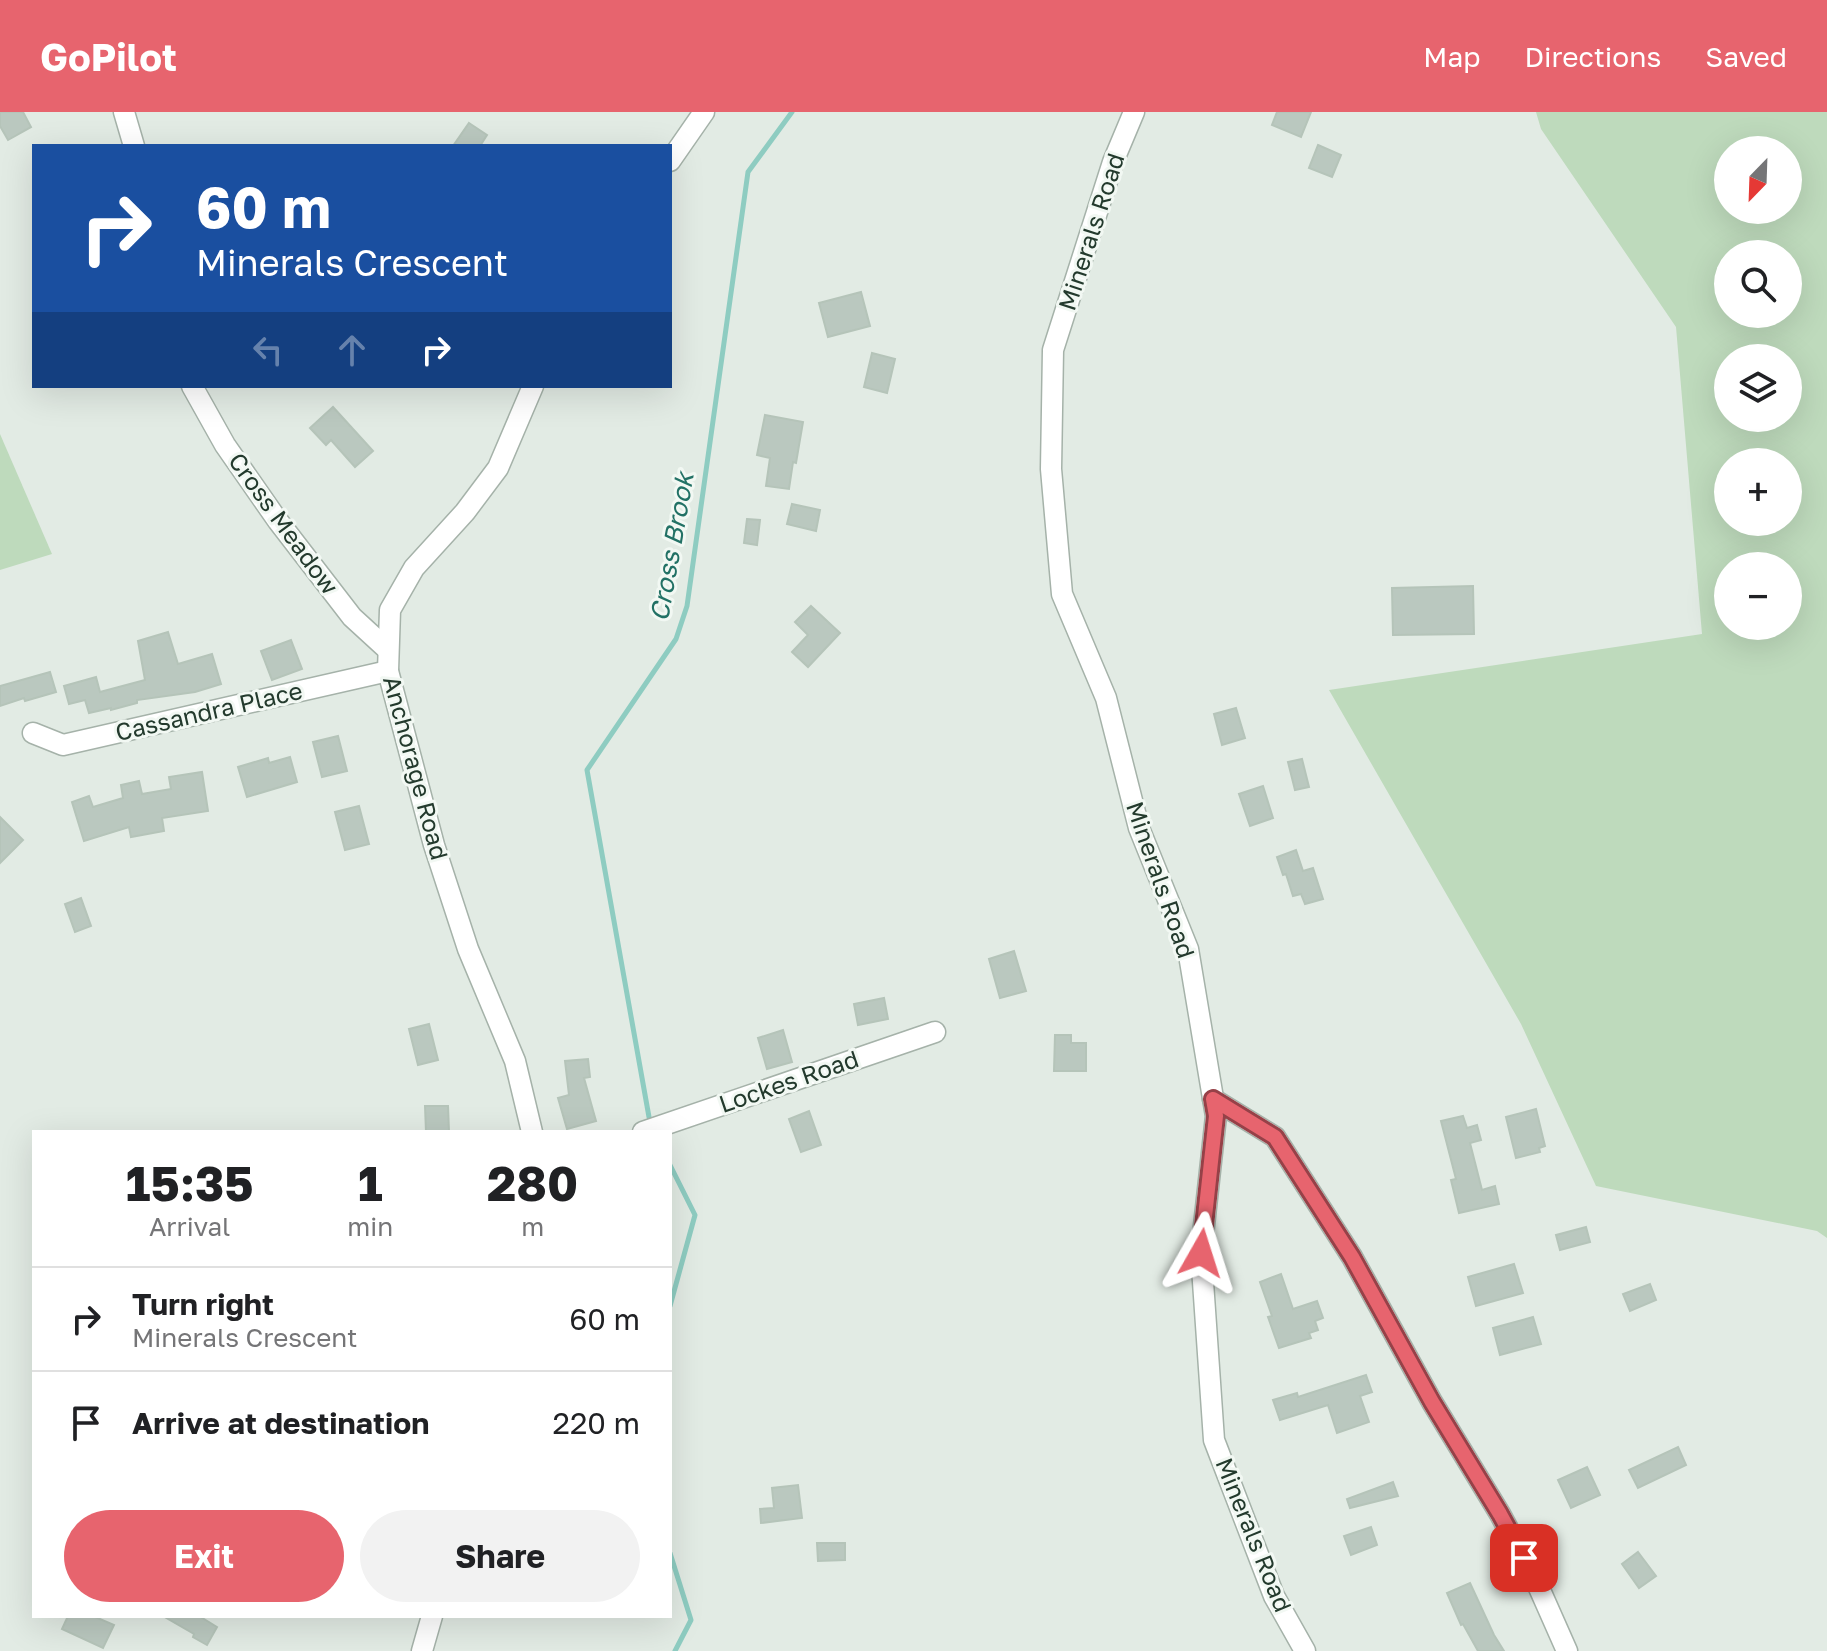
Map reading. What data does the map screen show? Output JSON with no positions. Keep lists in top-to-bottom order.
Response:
{
  "streets": {
    "street": [
      "Minerals Road",
      "Cross Meadow",
      "Cassandra Place",
      "Anchorage Road",
      "Lockes Road"
    ]
  },
  "crossings": [
    ["Cross Meadow", "Anchorage Road"],
    ["Cassandra Place", "Anchorage Road"]
  ],
  "water": ["Cross Brook"],
  "north": "bottom left",
  "page": {
    "header": "GoPilot",
    "nav": ["Map", "Directions", "Saved"],
    "map_buttons": ["+", "−"],
    "turn": ["60 m", "Minerals Crescent"],
    "eta": [
      "15:35",
      "Arrival",
      "1",
      "min",
      "280",
      "m"
    ],
    "list": [
      {
        "name": "Turn right",
        "note": "Minerals Crescent",
        "value": "60 m"
      },
      {
        "name": "Arrive at destination",
        "value": "220 m"
      }
    ],
    "buttons": ["Exit", "Share"]
  }
}
